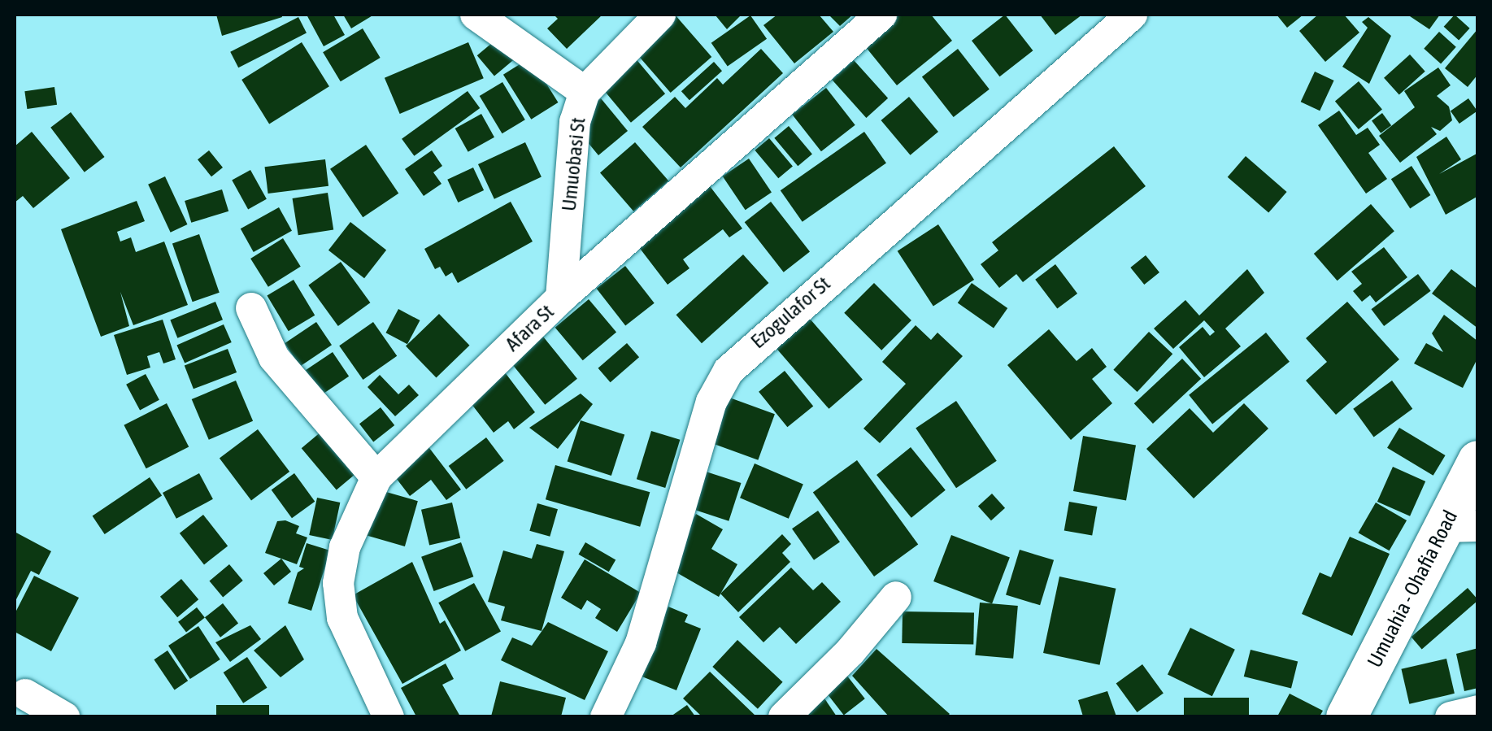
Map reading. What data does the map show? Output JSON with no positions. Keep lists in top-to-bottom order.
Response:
{
  "streets": {
    "main road": ["Umuahia - Ohafia Road"],
    "street": ["Umuobasi St", "Ezogulafor St", "Afara St"]
  },
  "crossings": [
    ["Umuobasi St", "Afara St"]
  ]
}
